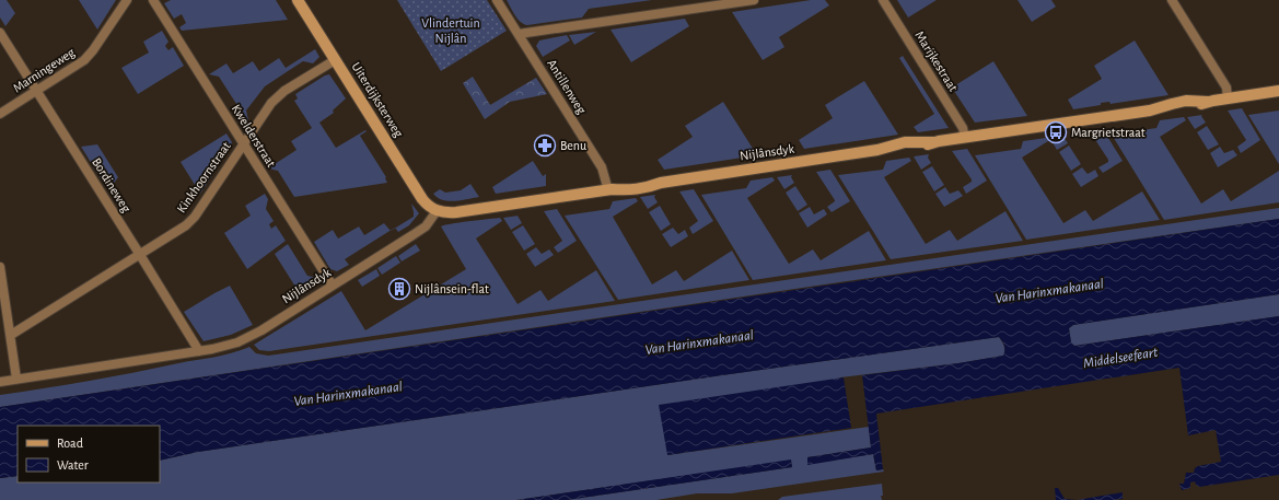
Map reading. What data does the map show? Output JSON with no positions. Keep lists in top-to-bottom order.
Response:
{
  "streets": {
    "street": [
      "Marijkestraat",
      "Marningeweg",
      "Antillenweg",
      "Uiterdijksterweg",
      "Kwelderstraat",
      "Nijlânsdyk",
      "Kinkhoornstraat",
      "Bordineweg"
    ]
  },
  "crossings": [
    ["Marijkestraat", "Nijlânsdyk"],
    ["Marningeweg", "Bordineweg"],
    ["Antillenweg", "Nijlânsdyk"],
    ["Uiterdijksterweg", "Nijlânsdyk"],
    ["Uiterdijksterweg", "Kinkhoornstraat"],
    ["Kwelderstraat", "Nijlânsdyk"],
    ["Kwelderstraat", "Kinkhoornstraat"],
    ["Nijlânsdyk", "Bordineweg"],
    ["Kinkhoornstraat", "Bordineweg"]
  ],
  "water": ["Van Harinxmakanaal", "Middelseefeart"],
  "parks": ["Vlindertuin Nijlân"],
  "places": {
    "bus stop": ["Margrietstraat"],
    "pharmacy": ["Benu"],
    "building": ["Nijlânsein-flat"]
  },
  "legend": ["Road", "Water"]
}
